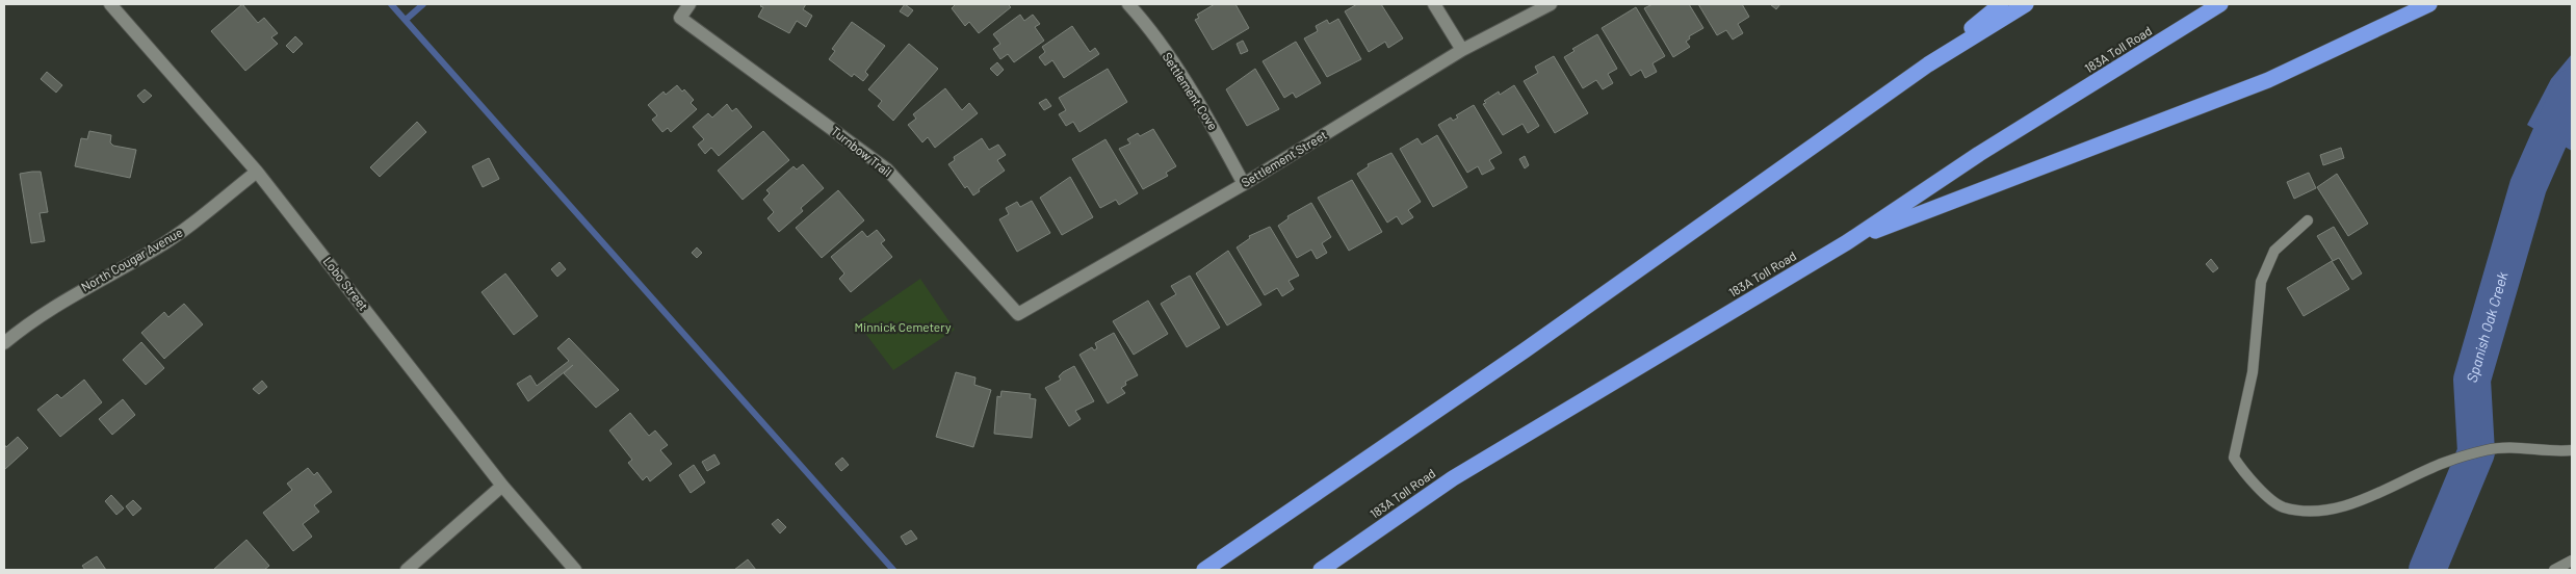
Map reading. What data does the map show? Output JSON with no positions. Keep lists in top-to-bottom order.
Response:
{
  "streets": {
    "highway": ["183A Toll Road"],
    "street": [
      "Settlement Cove",
      "Turnbow Trail",
      "Settlement Street",
      "North Cougar Avenue",
      "Lobo Street"
    ]
  },
  "crossings": [
    ["Settlement Cove", "Settlement Street"],
    ["Turnbow Trail", "Settlement Street"],
    ["North Cougar Avenue", "Lobo Street"]
  ],
  "water": ["Spanish Oak Creek"],
  "parks": ["Minnick Cemetery"]
}
